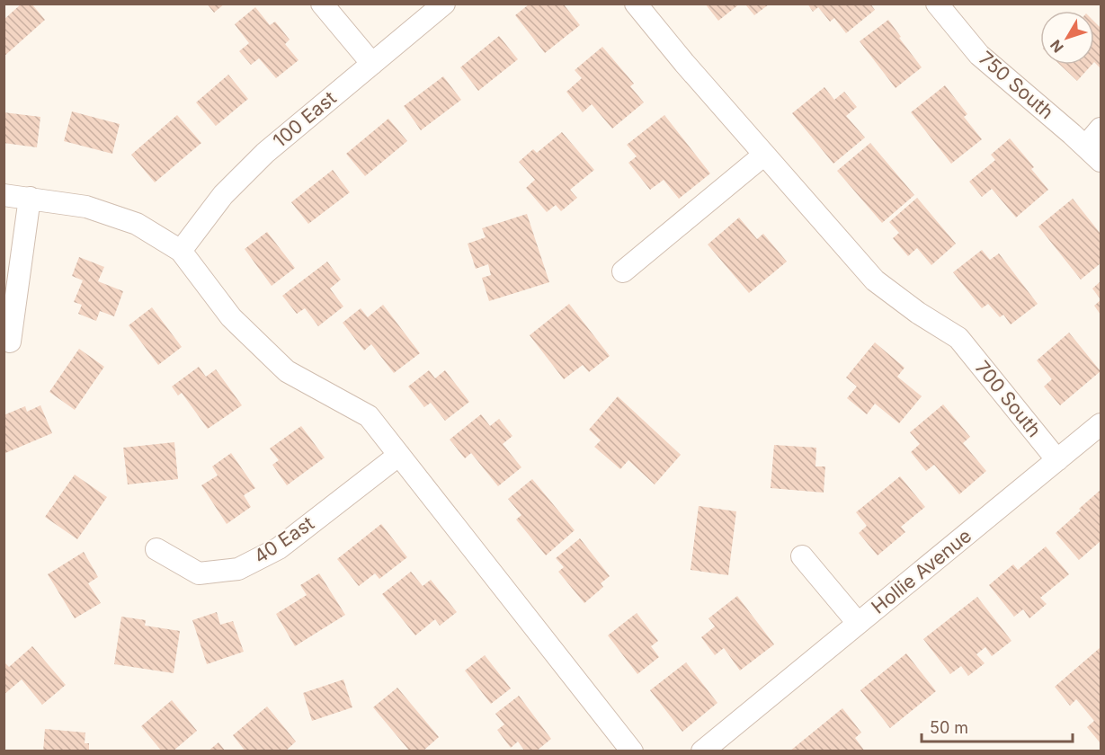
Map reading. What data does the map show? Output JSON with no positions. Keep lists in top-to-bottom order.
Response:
{
  "streets": {
    "street": [
      "750 South",
      "100 East",
      "700 South",
      "40 East",
      "Hollie Avenue"
    ]
  },
  "crossings": [
    ["700 South", "Hollie Avenue"]
  ],
  "scale_bar": "50 m",
  "north": "bottom left"
}
